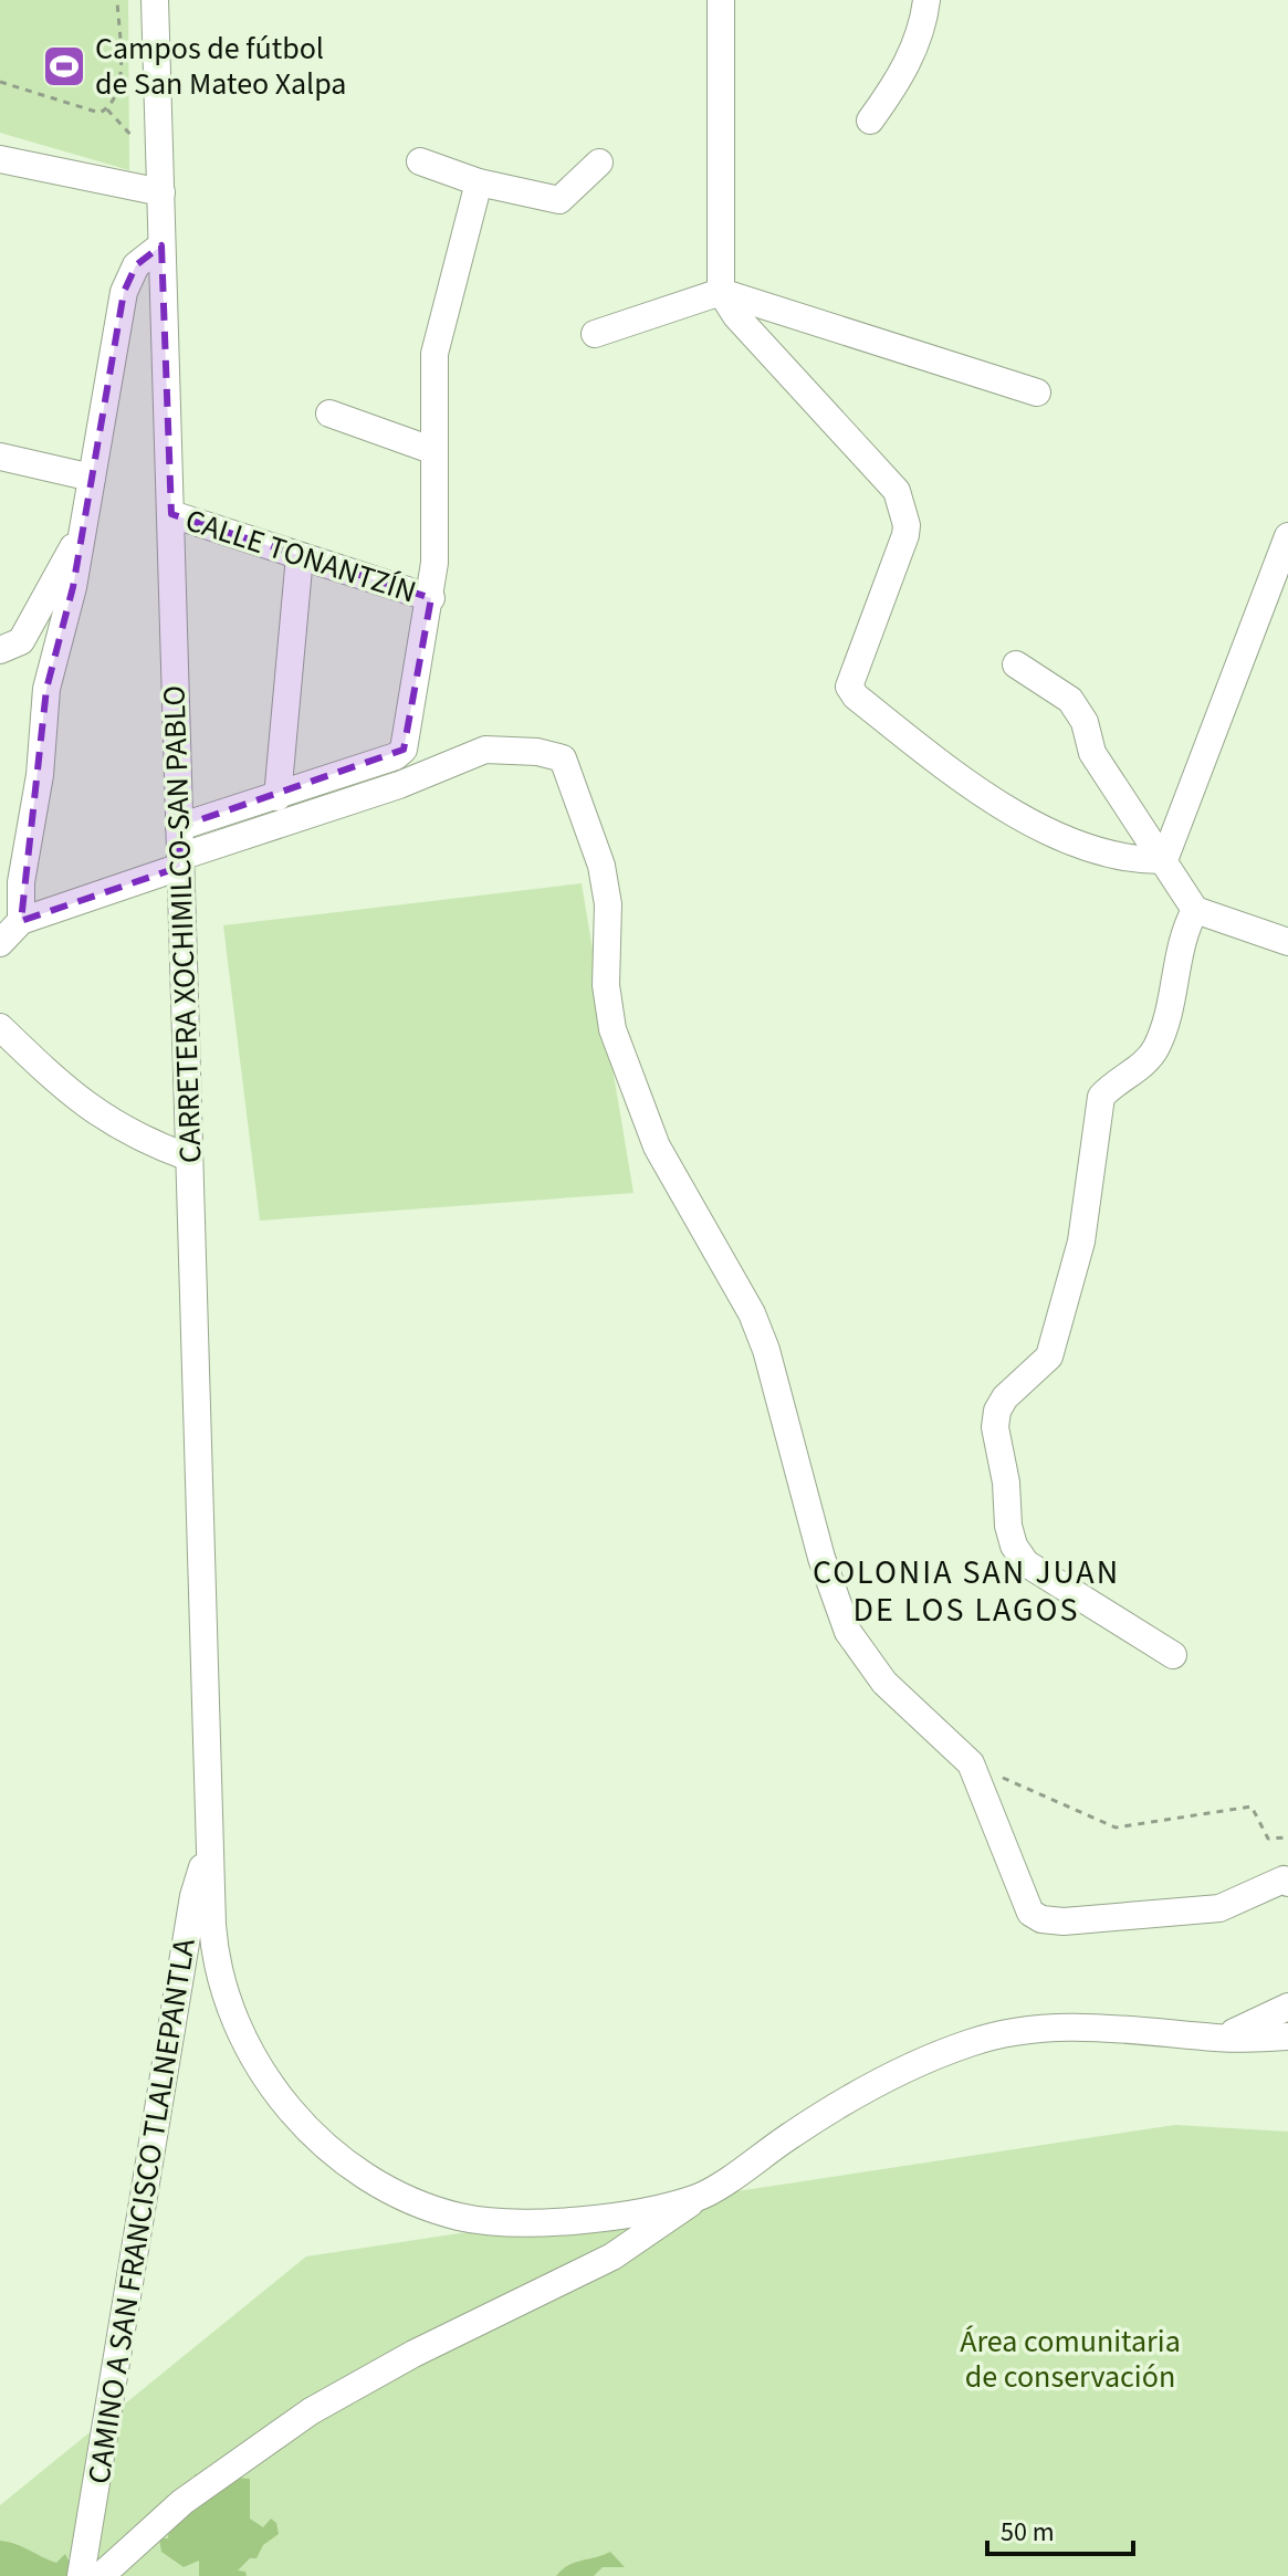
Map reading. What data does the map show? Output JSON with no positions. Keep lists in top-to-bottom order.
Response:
{
  "streets": {
    "street": ["CALLE TONANTZÍN", "CARRETERA XOCHIMILCO-SAN PABLO", "CAMINO A SAN FRANCISCO TLALNEPANTLA"]
  },
  "crossings": [
    ["CALLE TONANTZÍN", "CARRETERA XOCHIMILCO-SAN PABLO"],
    ["CARRETERA XOCHIMILCO-SAN PABLO", "CAMINO A SAN FRANCISCO TLALNEPANTLA"]
  ],
  "districts": ["COLONIA SAN JUAN DE LOS LAGOS"],
  "parks": ["Área comunitaria de conservación"],
  "places": {
    "sports": ["Campos de fútbol de San Mateo Xalpa"]
  },
  "scale_bar": "50 m"
}
